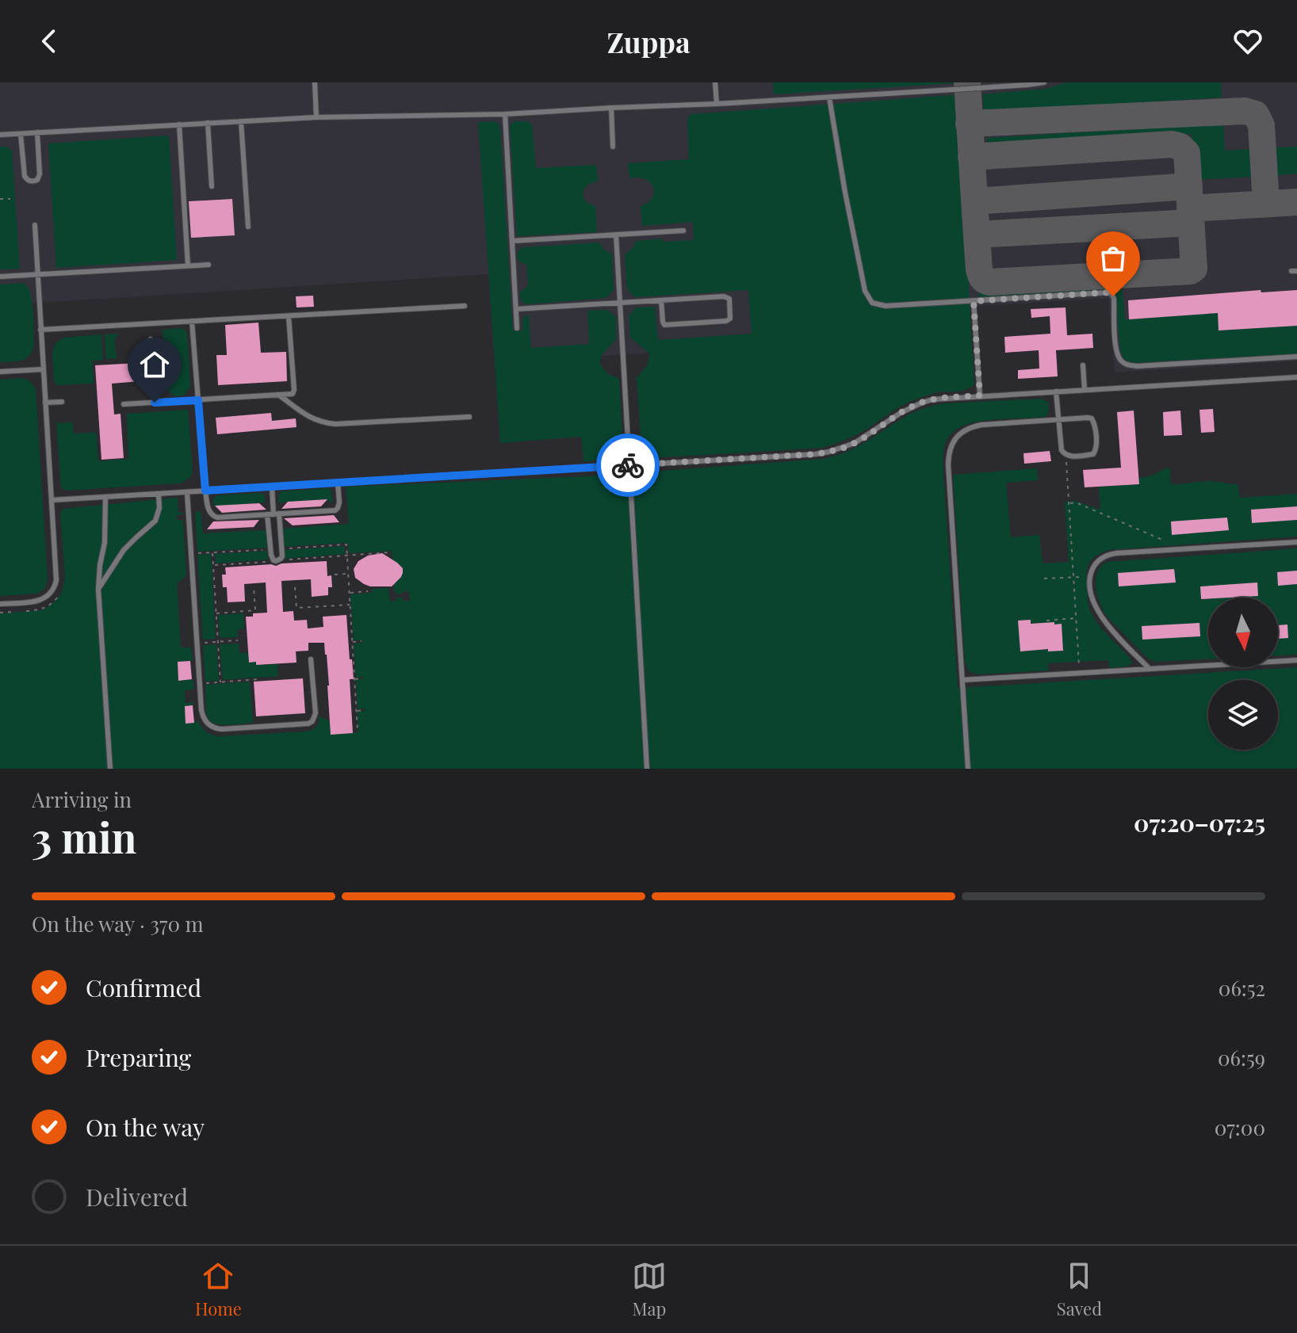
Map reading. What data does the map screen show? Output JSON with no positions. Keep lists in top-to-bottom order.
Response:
{
  "north": "bottom",
  "page": {
    "header": "Zuppa",
    "heading": ["3 min", "Arriving in", "07:20–07:25"],
    "bar": "On the way · 370 m",
    "list": [
      ["Confirmed", "06:52"],
      ["Preparing", "06:59"],
      ["On the way", "07:00"],
      "Delivered"
    ],
    "tabs": ["Home", "Map", "Saved"]
  }
}
